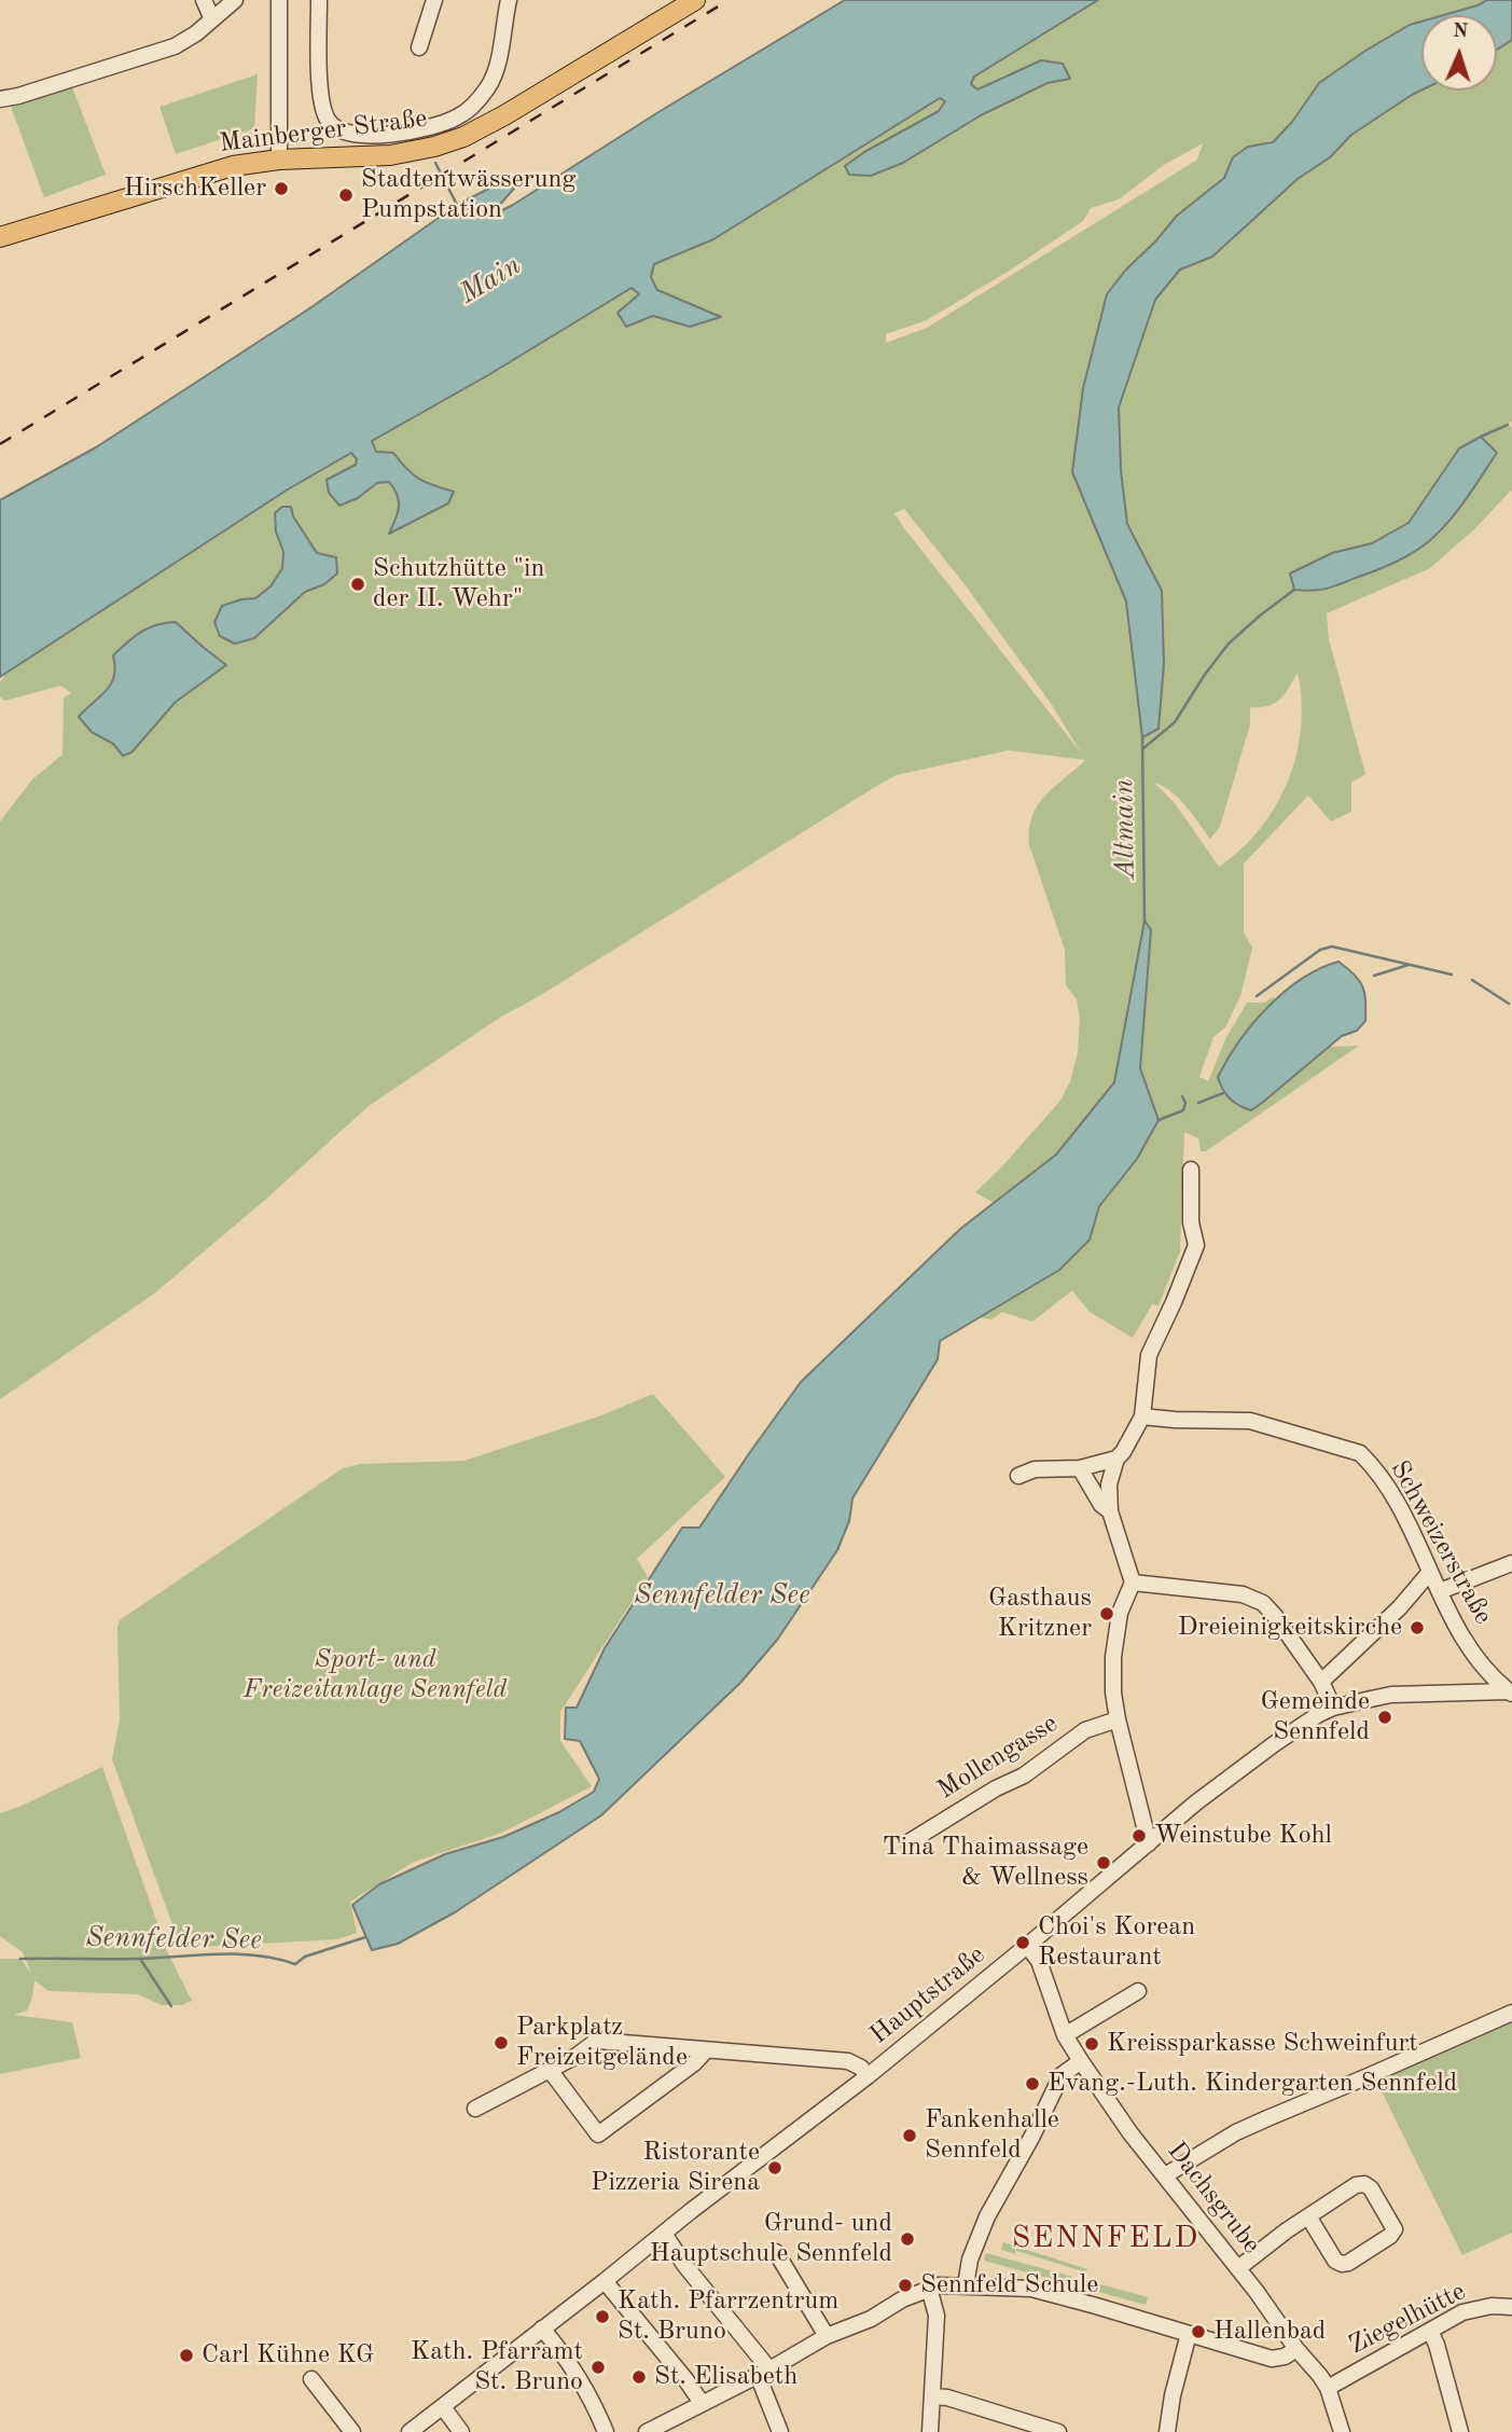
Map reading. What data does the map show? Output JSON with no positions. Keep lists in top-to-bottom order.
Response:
{
  "streets": {
    "main road": ["Mainberger Straße"],
    "street": [
      "Schweizerstraße",
      "Mollengasse",
      "Hauptstraße",
      "Dachsgrube",
      "Ziegelhütte"
    ]
  },
  "crossings": [
    ["Schweizerstraße", "Hauptstraße"],
    ["Hauptstraße", "Dachsgrube"],
    ["Dachsgrube", "Ziegelhütte"]
  ],
  "districts": ["SENNFELD"],
  "water": ["Main", "Altmain", "Sennfelder See"],
  "parks": ["Sport- und Freizeitanlage Sennfeld"],
  "places": [
    "HirschKeller",
    "Stadtentwässerung Pumpstation",
    "Schutzhütte \"in der II. Wehr\"",
    "Gasthaus Kritzner",
    "Dreieinigkeitskirche",
    "Gemeinde Sennfeld",
    "Weinstube Kohl",
    "Tina Thaimassage & Wellness",
    "Choi's Korean Restaurant",
    "Parkplatz Freizeitgelände",
    "Kreissparkasse Schweinfurt",
    "Evang.-Luth. Kindergarten Sennfeld",
    "Fankenhalle Sennfeld",
    "Ristorante Pizzeria Sirena",
    "Grund- und Hauptschule Sennfeld",
    "Sennfeld Schule",
    "Kath. Pfarrzentrum St. Bruno",
    "Hallenbad",
    "Carl Kühne KG",
    "Kath. Pfarramt St. Bruno",
    "St. Elisabeth"
  ],
  "north": "top"
}
